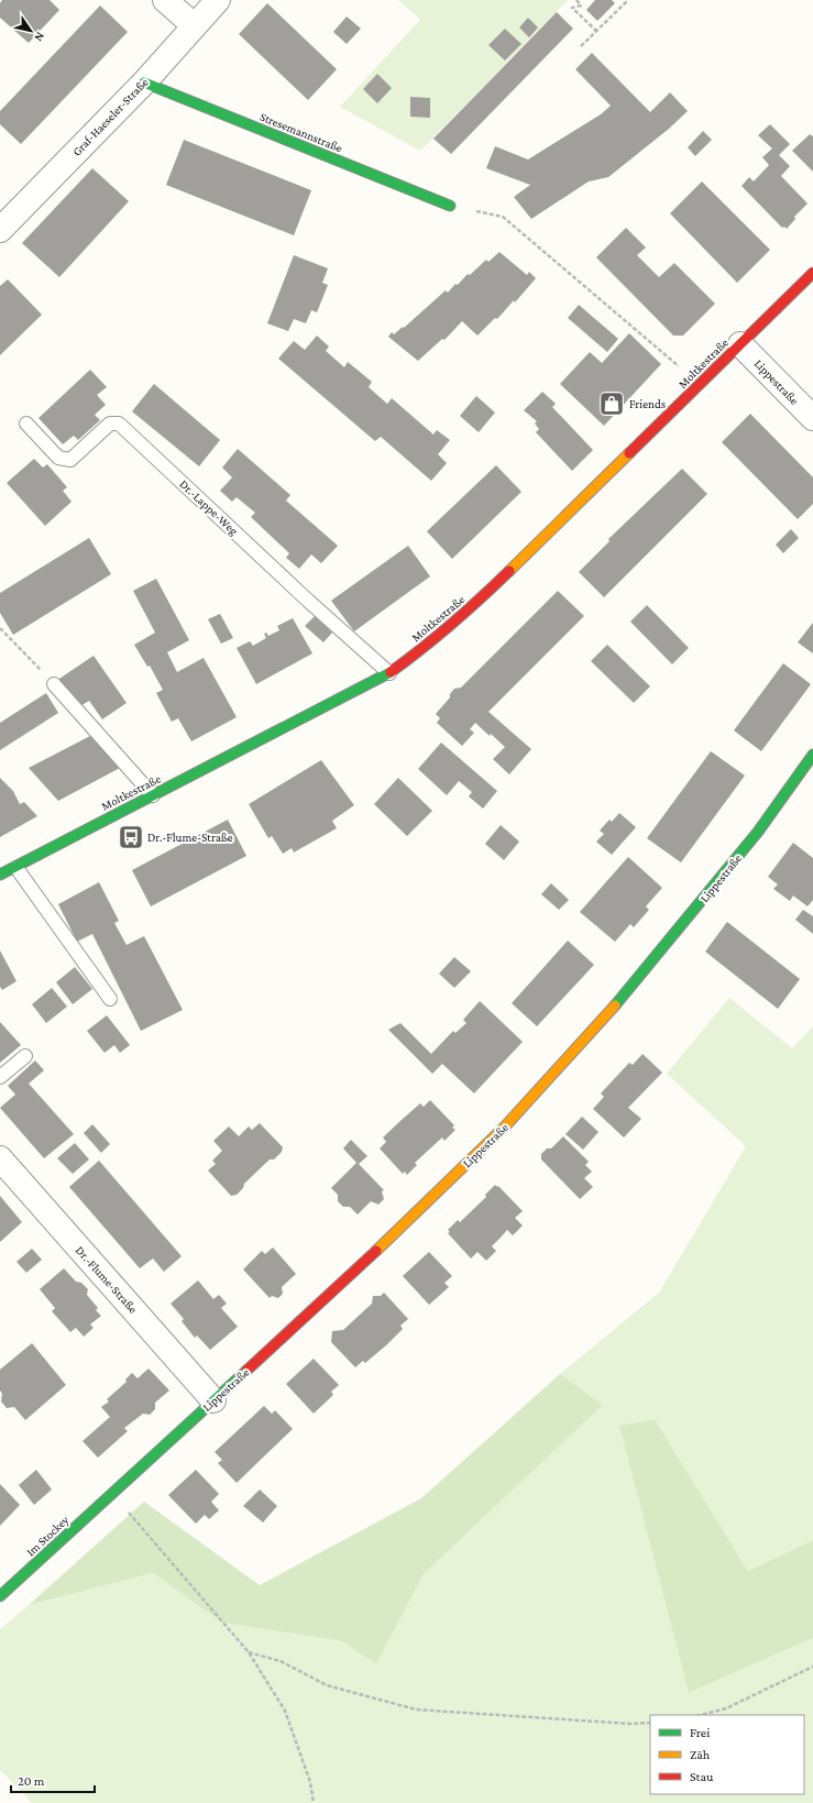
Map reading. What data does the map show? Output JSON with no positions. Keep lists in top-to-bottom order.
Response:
{
  "streets": {
    "street": [
      "Graf-Haeseler-Straße",
      "Stresemannstraße",
      "Moltkestraße",
      "Lippestraße",
      "Dr.-Flume-Straße",
      "Im Stockey"
    ],
    "lane": ["Dr.-Lappe-Weg"]
  },
  "crossings": [
    ["Graf-Haeseler-Straße", "Stresemannstraße"],
    ["Moltkestraße", "Lippestraße"],
    ["Moltkestraße", "Dr.-Lappe-Weg"],
    ["Lippestraße", "Dr.-Flume-Straße"],
    ["Lippestraße", "Im Stockey"]
  ],
  "places": {
    "shop": ["Friends"],
    "bus stop": ["Dr.-Flume-Straße"]
  },
  "legend": ["Frei", "Zäh", "Stau"],
  "scale_bar": "20 m",
  "north": "bottom right"
}
